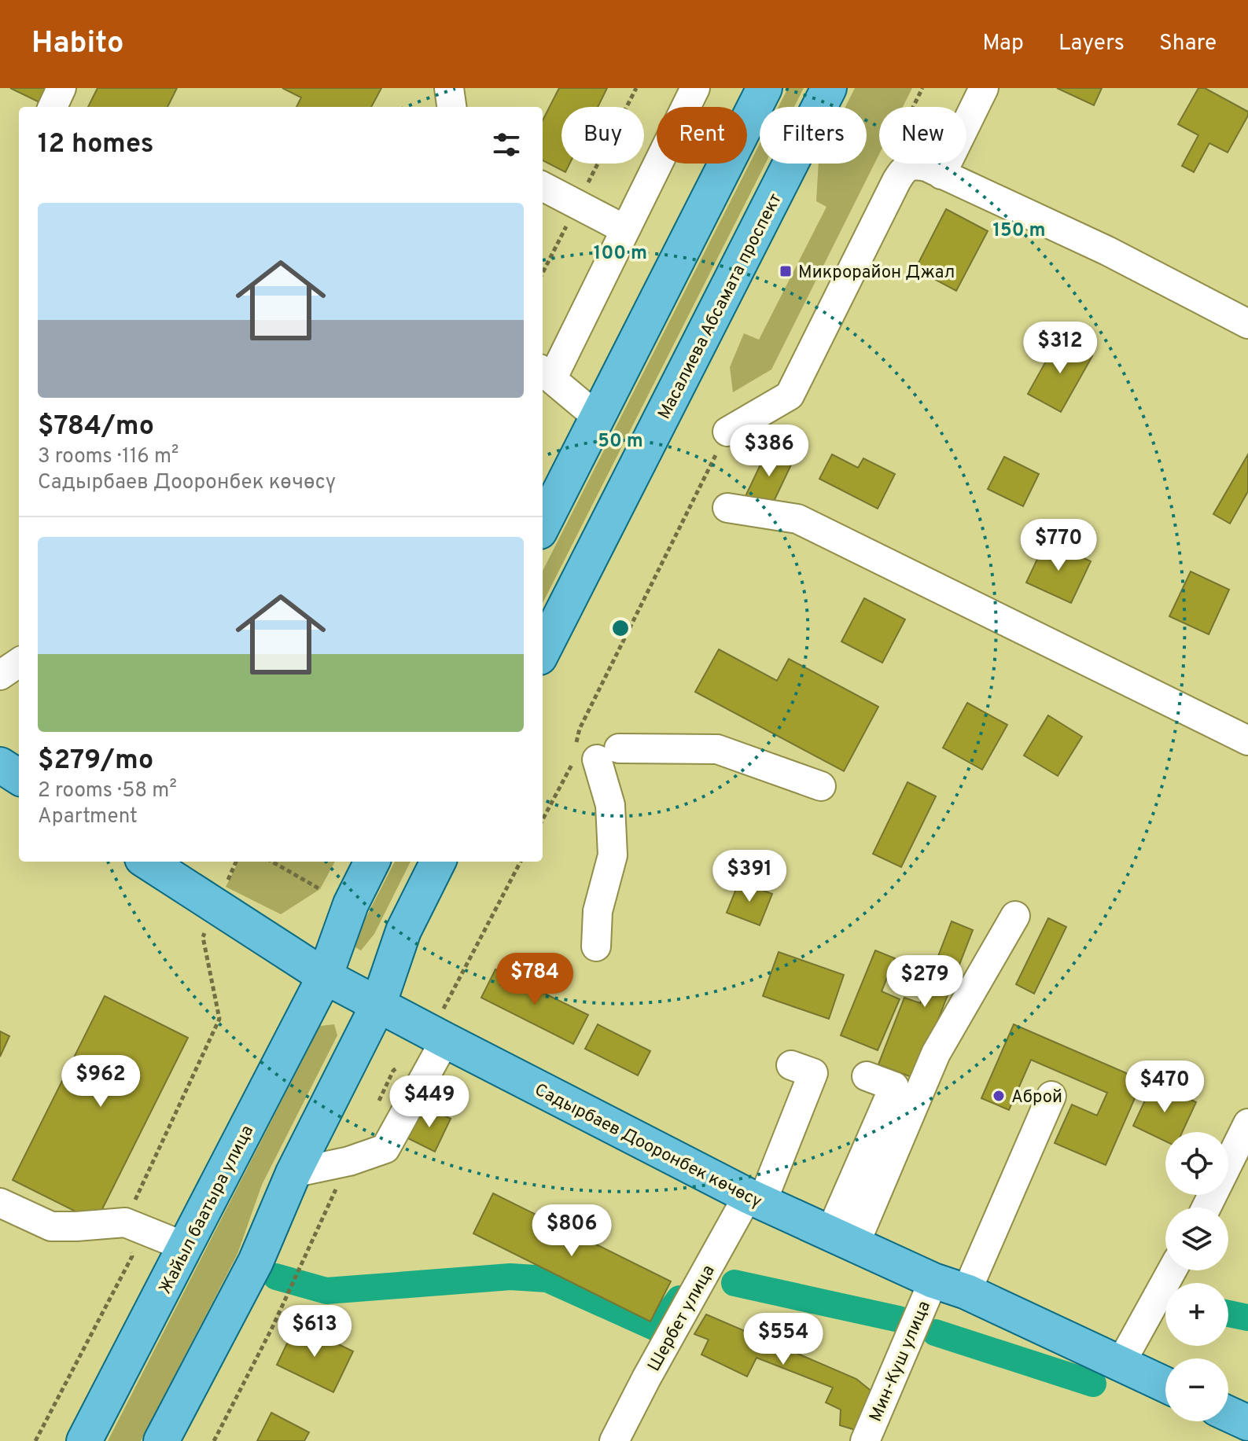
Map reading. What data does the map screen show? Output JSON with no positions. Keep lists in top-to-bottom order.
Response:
{
  "streets": {
    "main road": ["Масалиева Абсамата проспект", "Садырбаев Дооронбек көчөсү", "Жайыл баатыра улица"],
    "street": ["Шербет улица", "Мин-Куш улица"]
  },
  "crossings": [
    ["Садырбаев Дооронбек көчөсү", "Жайыл баатыра улица"],
    ["Садырбаев Дооронбек көчөсү", "Шербет улица"],
    ["Садырбаев Дооронбек көчөсү", "Мин-Куш улица"]
  ],
  "places": {
    "transit": ["Микрорайон Джал"],
    "other": ["Аброй"]
  },
  "page": {
    "header": "Habito",
    "nav": ["Map", "Layers", "Share"],
    "chip": [
      "Buy",
      "Rent",
      "Filters",
      "New"
    ],
    "heading": "12 homes",
    "list": [
      {
        "name": "$784/mo",
        "note": "3 rooms · 116 m² · Садырбаев Дооронбек көчөсү"
      },
      {
        "name": "$279/mo",
        "note": "2 rooms · 58 m² · Apartment"
      }
    ],
    "price": [
      "$312",
      "$386",
      "$770",
      "$391",
      "$784",
      "$279",
      "$962",
      "$470",
      "$449",
      "$806",
      "$613",
      "$554"
    ],
    "map_buttons": ["+", "−"]
  },
  "rings": ["150 m", "100 m", "50 m"]
}
